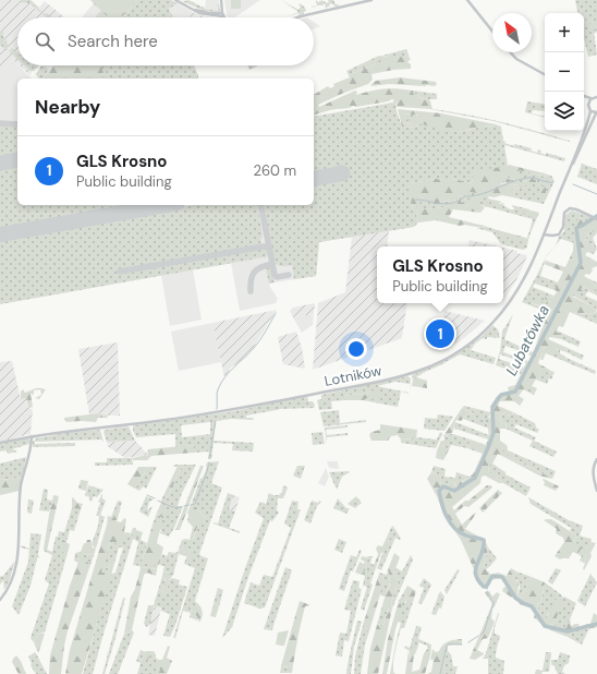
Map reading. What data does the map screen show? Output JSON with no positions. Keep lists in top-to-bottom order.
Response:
{
  "streets": {
    "street": ["Lotników"]
  },
  "water": ["Lubatówka"],
  "north": "top left",
  "page": {
    "map_buttons": ["+", "−"],
    "search": "Search here",
    "heading": "Nearby",
    "list": [
      {
        "mark": "1",
        "name": "GLS Krosno",
        "note": "Public building",
        "value": "260 m"
      }
    ],
    "popup": ["GLS Krosno", "Public building"],
    "pins": "1"
  }
}
